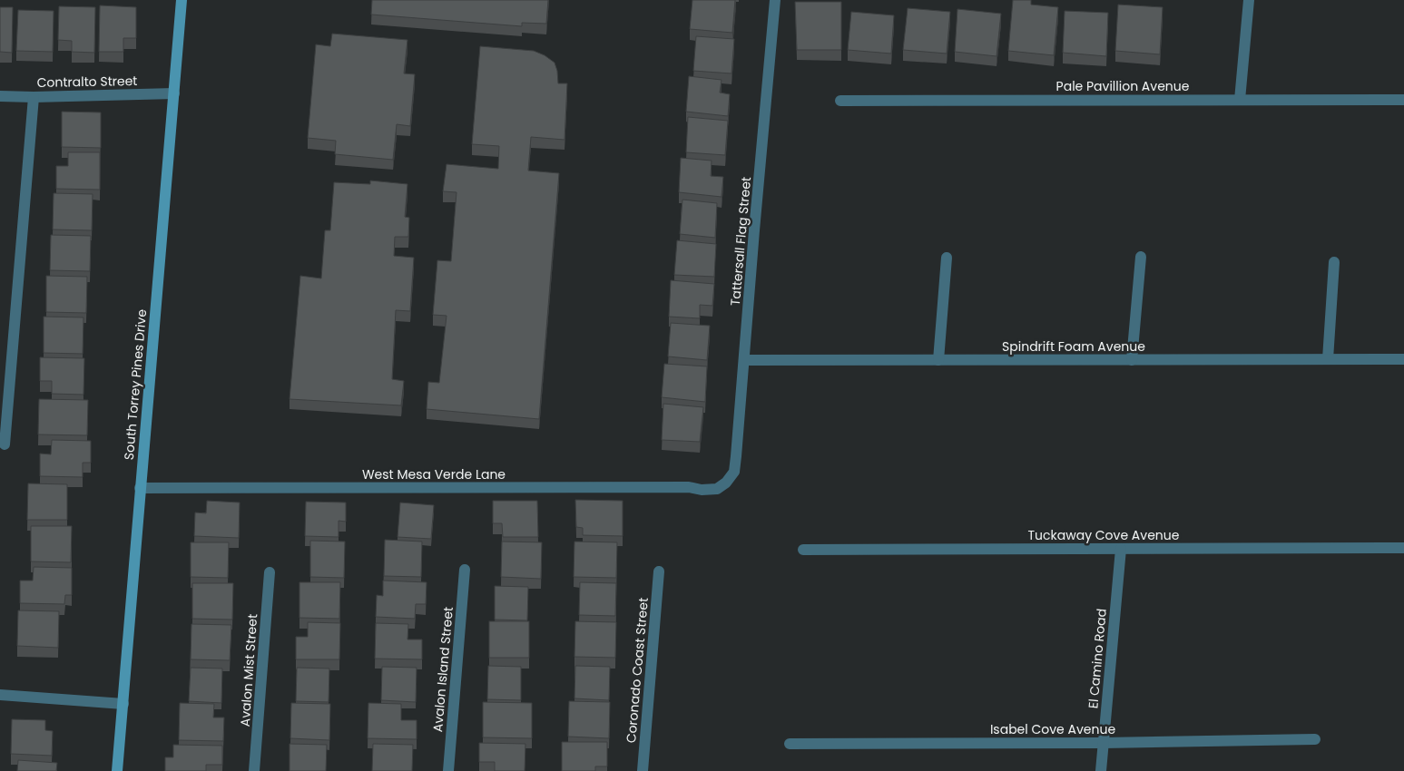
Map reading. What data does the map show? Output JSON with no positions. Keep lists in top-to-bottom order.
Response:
{
  "streets": {
    "street": [
      "Contralto Street",
      "Pale Pavillion Avenue",
      "Tattersall Flag Street",
      "Spindrift Foam Avenue",
      "South Torrey Pines Drive",
      "West Mesa Verde Lane",
      "Tuckaway Cove Avenue",
      "El Camino Road",
      "Avalon Island Street",
      "Avalon Mist Street",
      "Coronado Coast Street",
      "Isabel Cove Avenue"
    ]
  },
  "crossings": [
    ["Contralto Street", "South Torrey Pines Drive"],
    ["Tattersall Flag Street", "Spindrift Foam Avenue"],
    ["Tattersall Flag Street", "West Mesa Verde Lane"],
    ["South Torrey Pines Drive", "West Mesa Verde Lane"],
    ["Tuckaway Cove Avenue", "El Camino Road"],
    ["El Camino Road", "Isabel Cove Avenue"]
  ]
}
